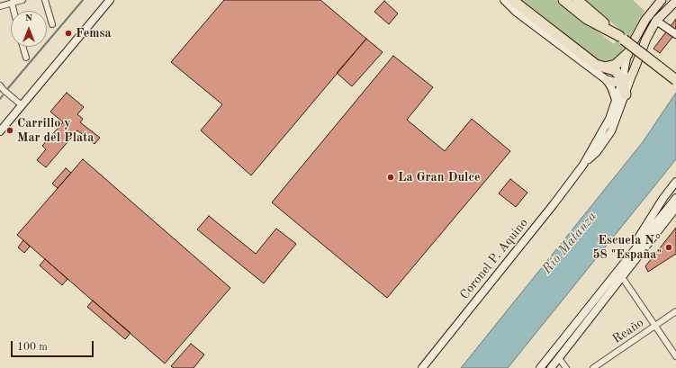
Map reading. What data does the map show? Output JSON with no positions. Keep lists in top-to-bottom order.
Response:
{
  "streets": {
    "street": ["Coronel P. Aquino", "Reaño"]
  },
  "water": ["Río Matanza"],
  "places": [
    "Femsa",
    "Carrillo y Mar del Plata",
    "La Gran Dulce",
    "Escuela N° 58 \"España\""
  ],
  "scale_bar": "100 m",
  "north": "top"
}
